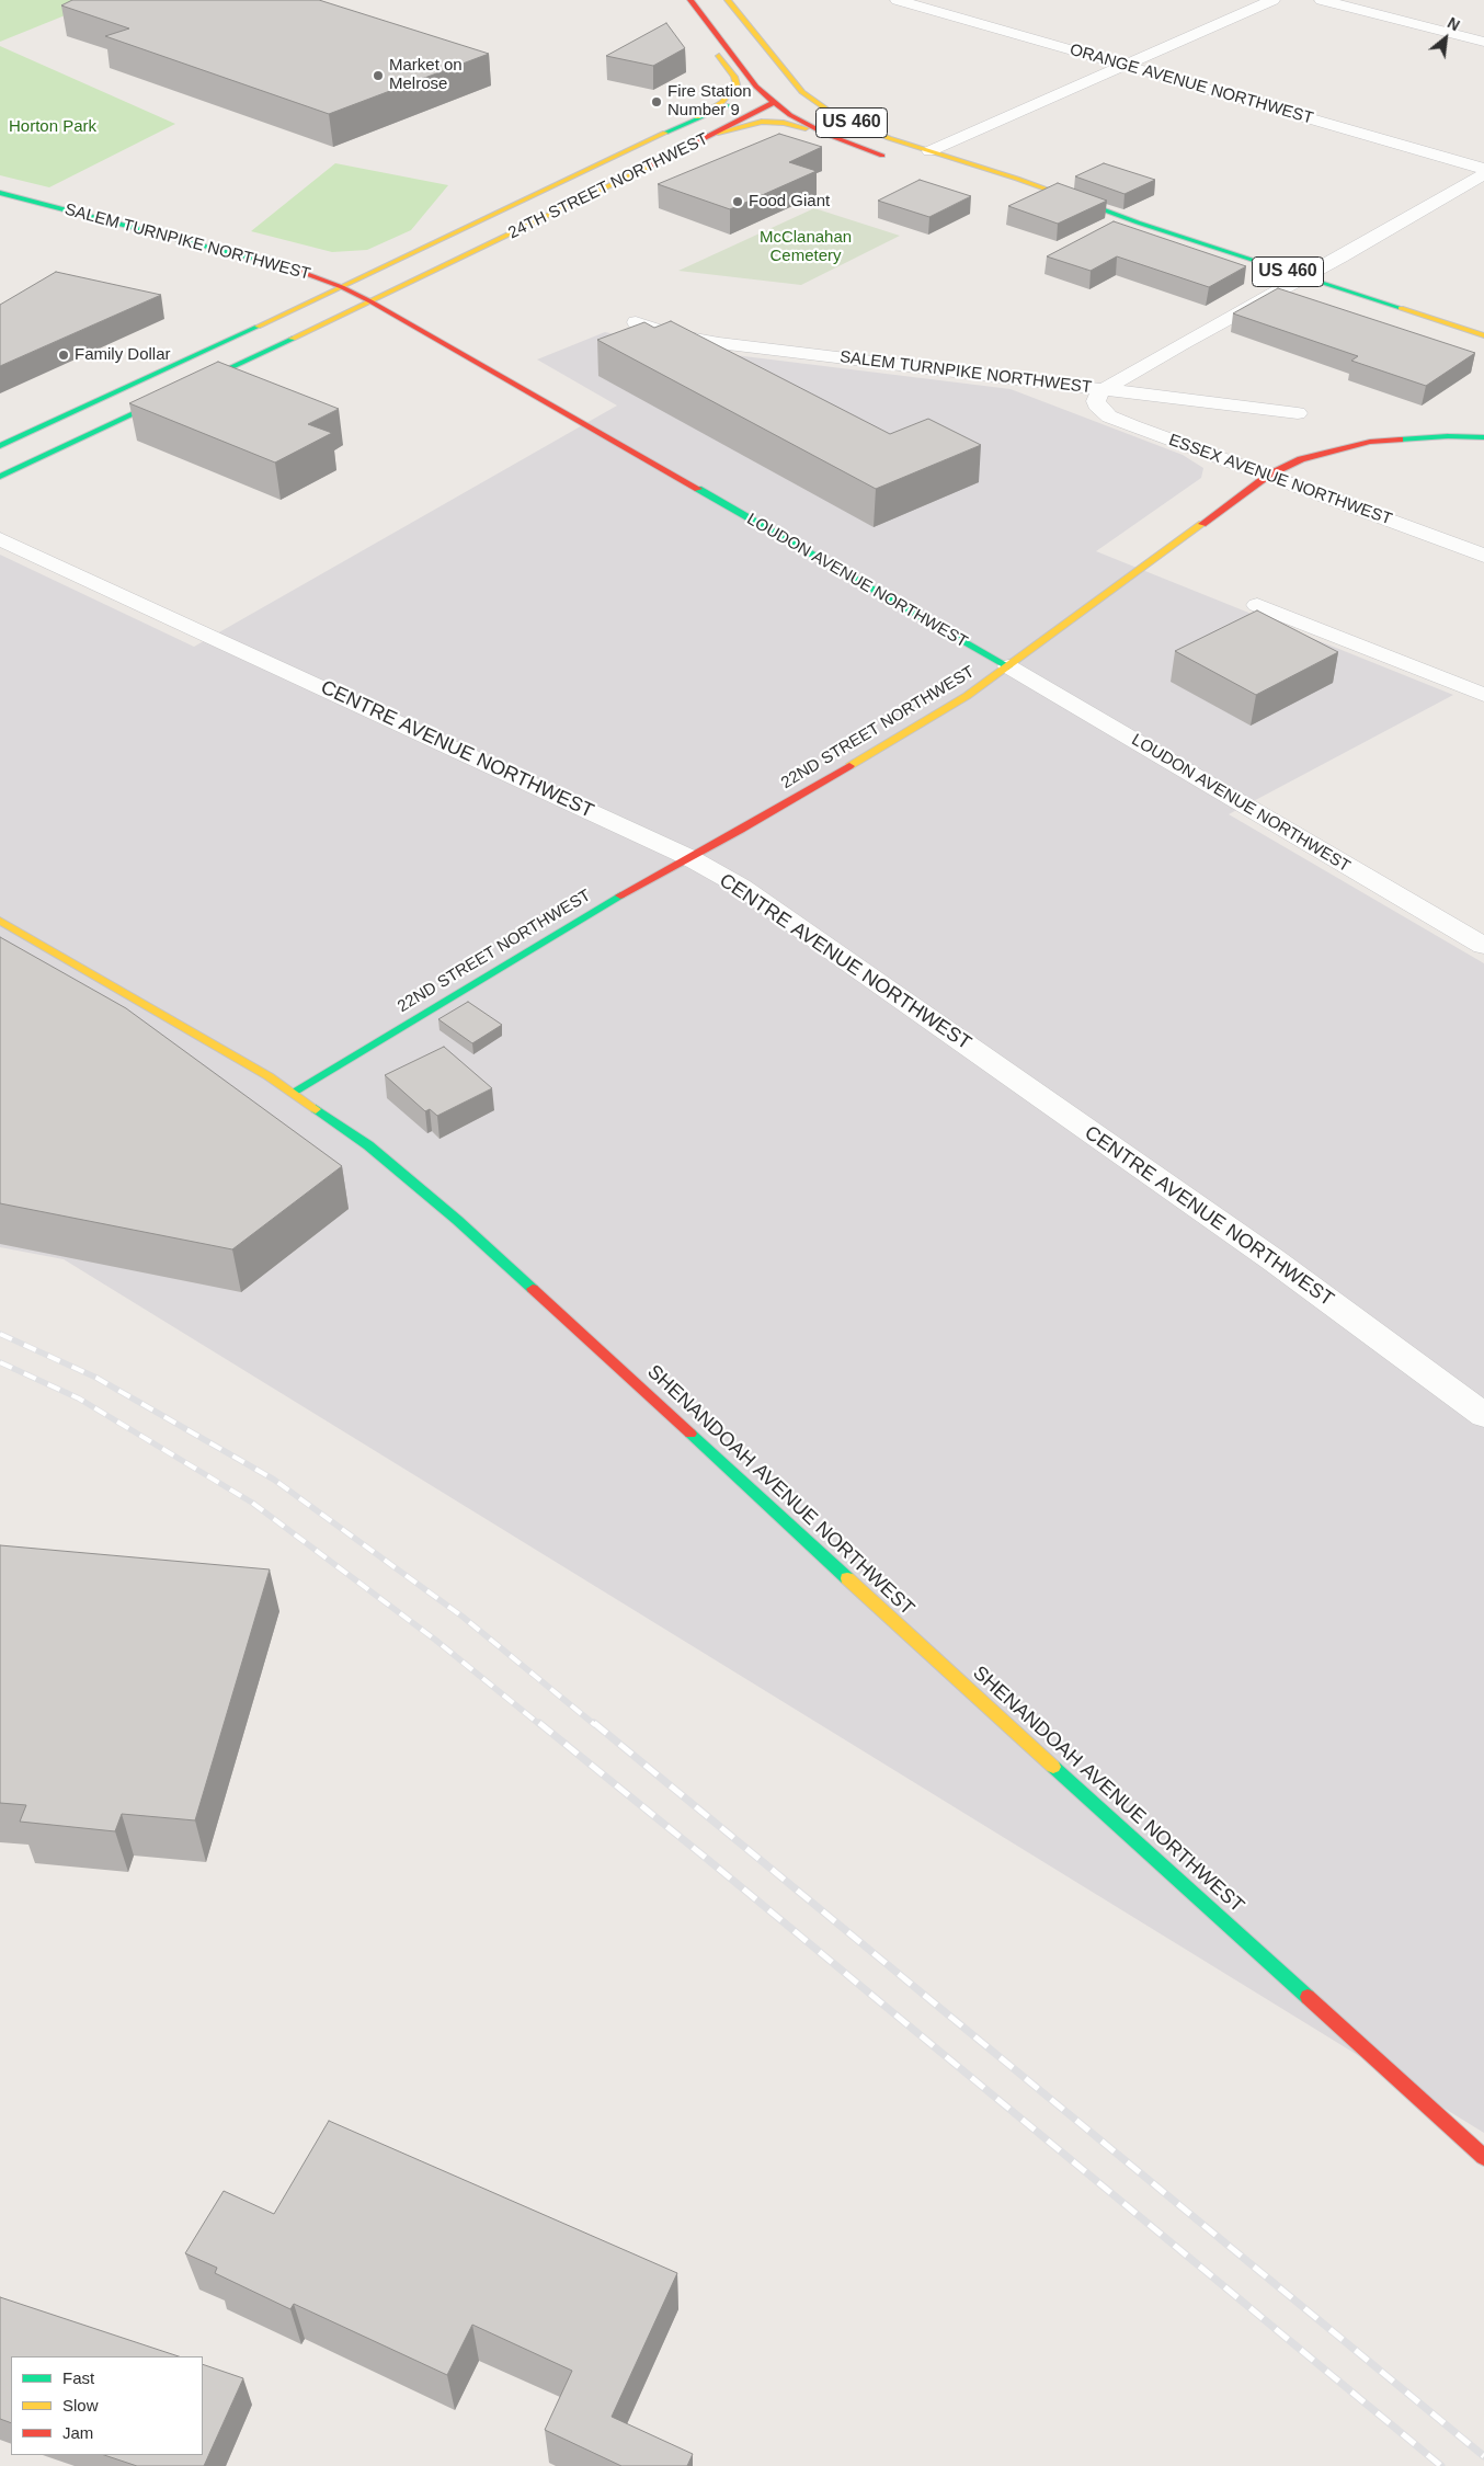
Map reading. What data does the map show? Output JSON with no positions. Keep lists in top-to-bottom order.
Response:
{
  "streets": {
    "main road": [
      "US 460",
      "24TH STREET NORTHWEST",
      "SALEM TURNPIKE NORTHWEST",
      "LOUDON AVENUE NORTHWEST",
      "22ND STREET NORTHWEST",
      "SHENANDOAH AVENUE NORTHWEST"
    ],
    "street": ["ORANGE AVENUE NORTHWEST", "ESSEX AVENUE NORTHWEST", "CENTRE AVENUE NORTHWEST"]
  },
  "crossings": [
    ["US 460", "24TH STREET NORTHWEST"],
    ["24TH STREET NORTHWEST", "SALEM TURNPIKE NORTHWEST"],
    ["24TH STREET NORTHWEST", "LOUDON AVENUE NORTHWEST"],
    ["SALEM TURNPIKE NORTHWEST", "ESSEX AVENUE NORTHWEST"],
    ["SALEM TURNPIKE NORTHWEST", "LOUDON AVENUE NORTHWEST"],
    ["ESSEX AVENUE NORTHWEST", "22ND STREET NORTHWEST"],
    ["LOUDON AVENUE NORTHWEST", "22ND STREET NORTHWEST"],
    ["22ND STREET NORTHWEST", "CENTRE AVENUE NORTHWEST"],
    ["22ND STREET NORTHWEST", "SHENANDOAH AVENUE NORTHWEST"]
  ],
  "parks": ["Horton Park", "McClanahan Cemetery"],
  "places": [
    "Market on Melrose",
    "Fire Station Number 9",
    "Food Giant",
    "Family Dollar"
  ],
  "legend": ["Fast", "Slow", "Jam"],
  "north": "top right"
}
